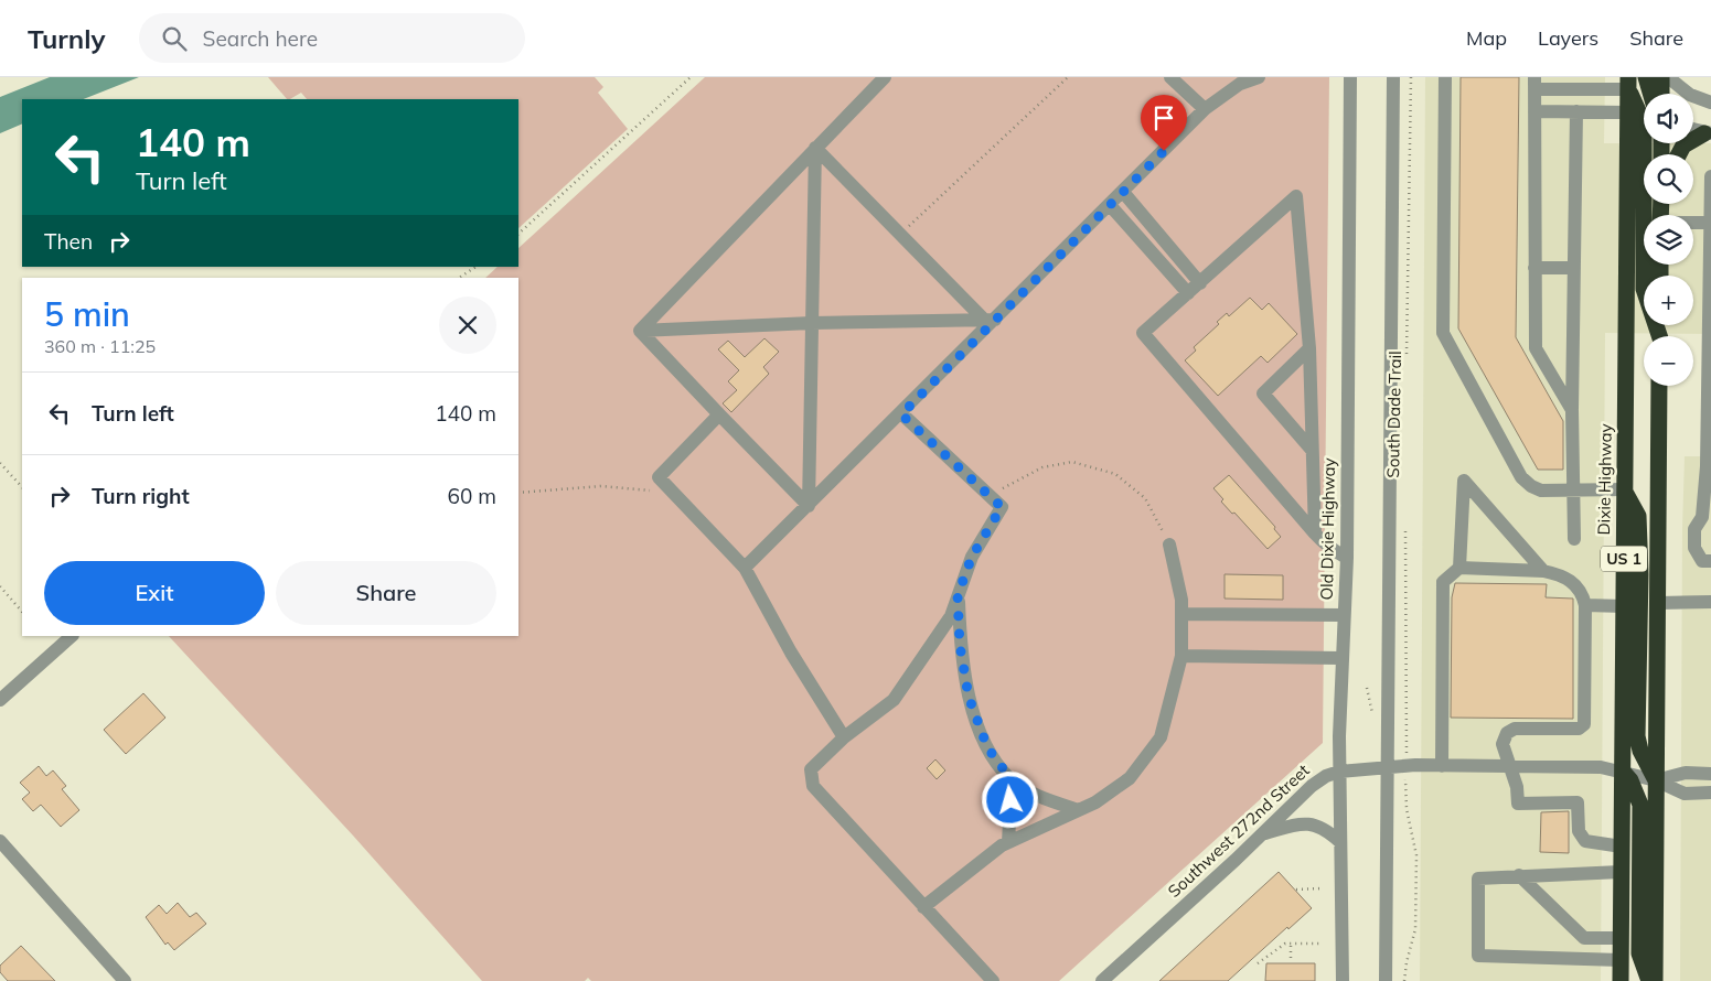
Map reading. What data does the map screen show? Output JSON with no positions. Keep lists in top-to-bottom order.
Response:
{
  "streets": {
    "highway": ["Dixie Highway", "US 1"],
    "street": ["Old Dixie Highway", "Southwest 272nd Street"],
    "path": ["South Dade Trail"]
  },
  "crossings": [
    ["Dixie Highway", "Southwest 272nd Street"],
    ["Old Dixie Highway", "Southwest 272nd Street"],
    ["US 1", "Southwest 272nd Street"]
  ],
  "page": {
    "header": "Turnly",
    "search": "Search here",
    "nav": ["Map", "Layers", "Share"],
    "map_buttons": ["+", "−"],
    "turn": ["140 m", "Turn left"],
    "then": "Then",
    "heading": ["5 min", "360 m · 11:25"],
    "list": [
      {
        "name": "Turn left",
        "value": "140 m"
      },
      {
        "name": "Turn right",
        "value": "60 m"
      }
    ],
    "buttons": ["Exit", "Share"]
  }
}
